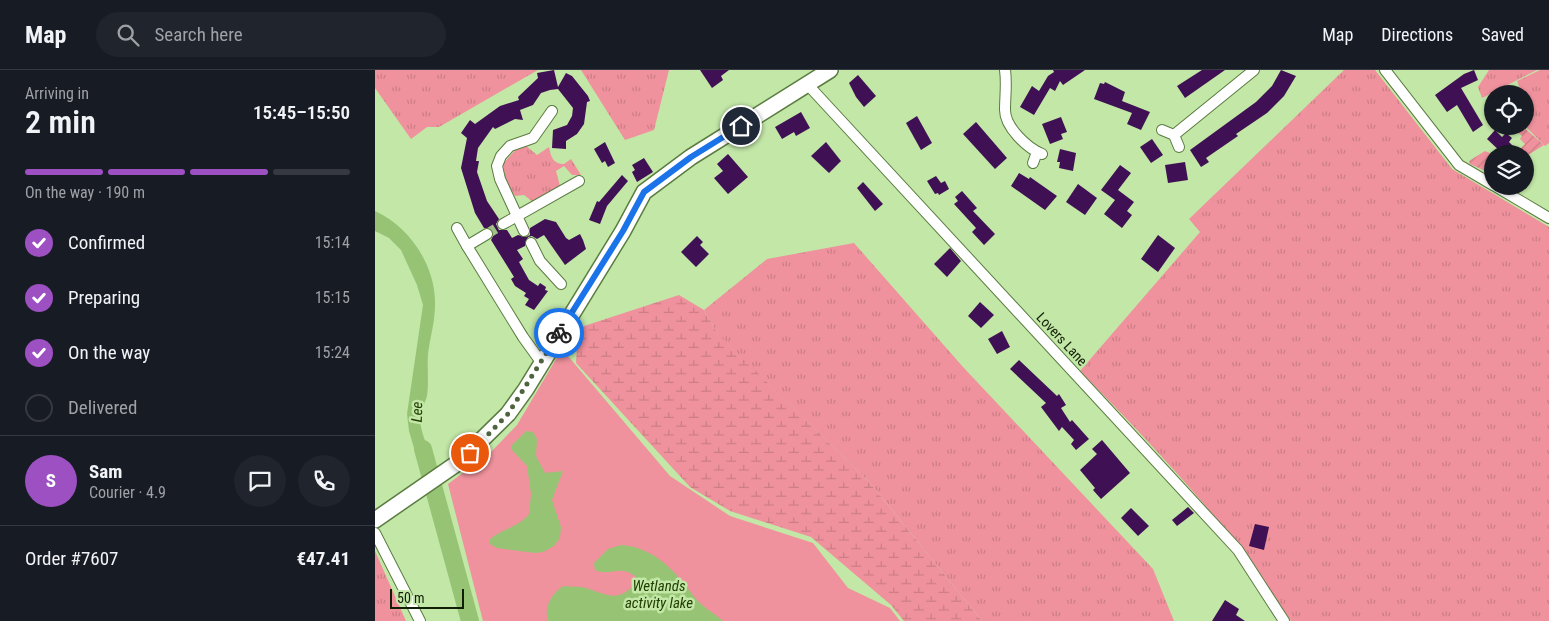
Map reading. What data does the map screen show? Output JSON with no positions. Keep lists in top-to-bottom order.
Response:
{
  "streets": {
    "street": ["Lovers Lane"]
  },
  "water": ["Lee", "Wetlands activity lake"],
  "scale_bar": "50 m",
  "page": {
    "header": "Map",
    "search": "Search here",
    "nav": ["Map", "Directions", "Saved"],
    "heading": ["2 min", "Arriving in", "15:45–15:50"],
    "panel": [
      "Sam",
      "Courier · 4.9",
      "Order #7607",
      "€47.41"
    ],
    "bar": "On the way · 190 m",
    "list": [
      ["Confirmed", "15:14"],
      ["Preparing", "15:15"],
      ["On the way", "15:24"],
      "Delivered"
    ],
    "round": "S",
    "scale": "50 m"
  }
}
